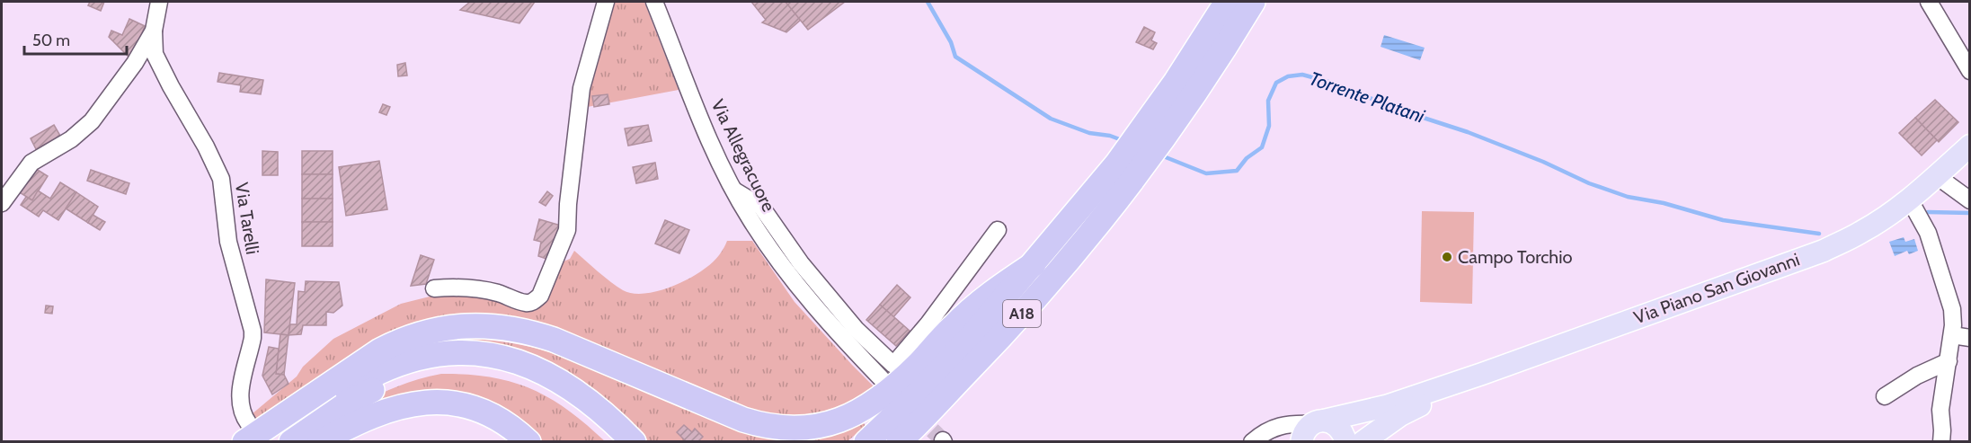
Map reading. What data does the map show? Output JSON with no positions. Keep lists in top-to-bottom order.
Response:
{
  "streets": {
    "highway": ["A18"],
    "main road": ["Via Piano San Giovanni"],
    "street": ["Via Allegracuore", "Via Tarelli"]
  },
  "water": ["Torrente Platani"],
  "places": ["Campo Torchio"],
  "scale_bar": "50 m"
}
